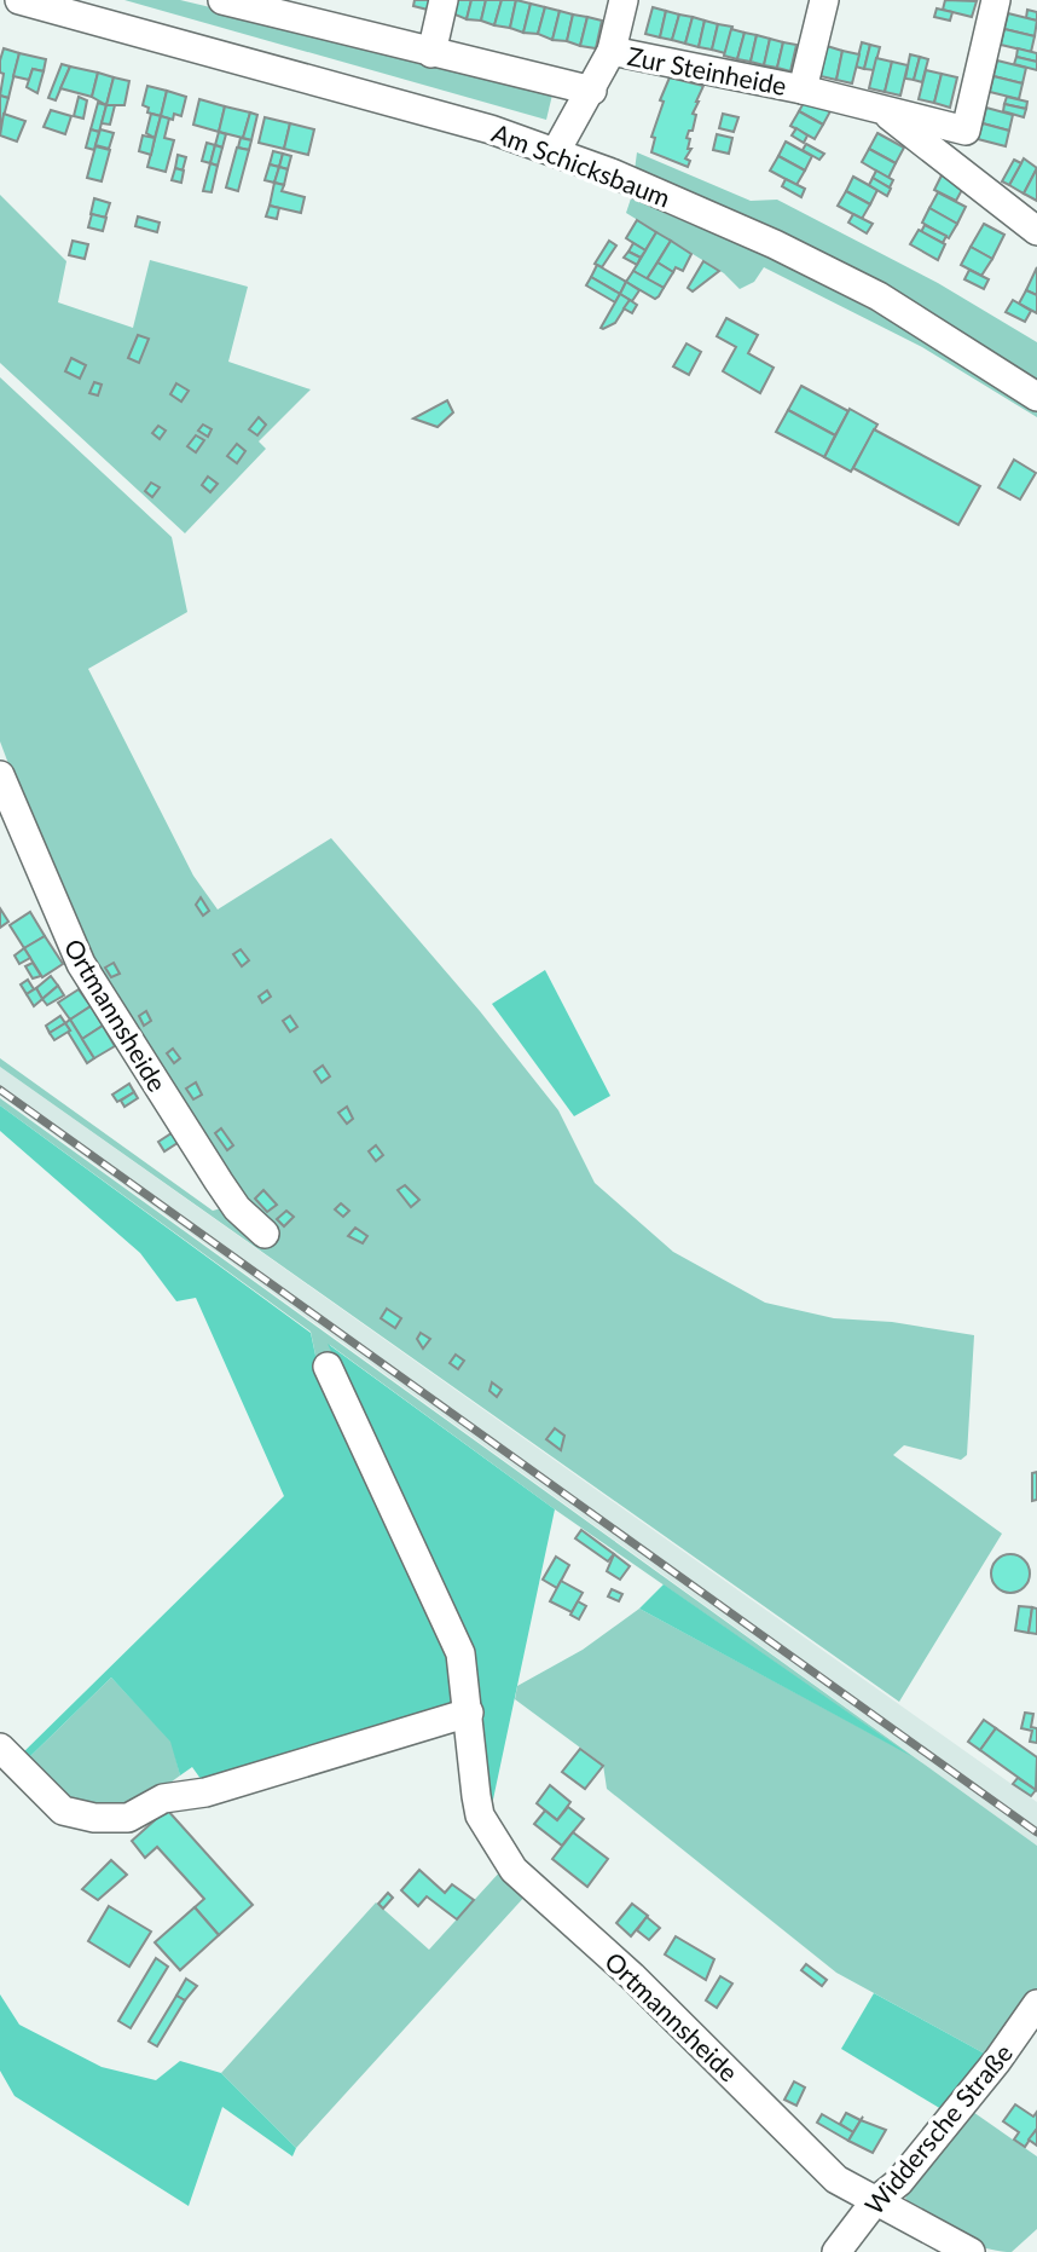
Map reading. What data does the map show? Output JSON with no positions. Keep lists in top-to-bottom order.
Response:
{
  "streets": {
    "street": [
      "Zur Steinheide",
      "Am Schicksbaum",
      "Ortmannsheide",
      "Widdersche Straße"
    ]
  },
  "crossings": [
    ["Ortmannsheide", "Widdersche Straße"]
  ]
}
